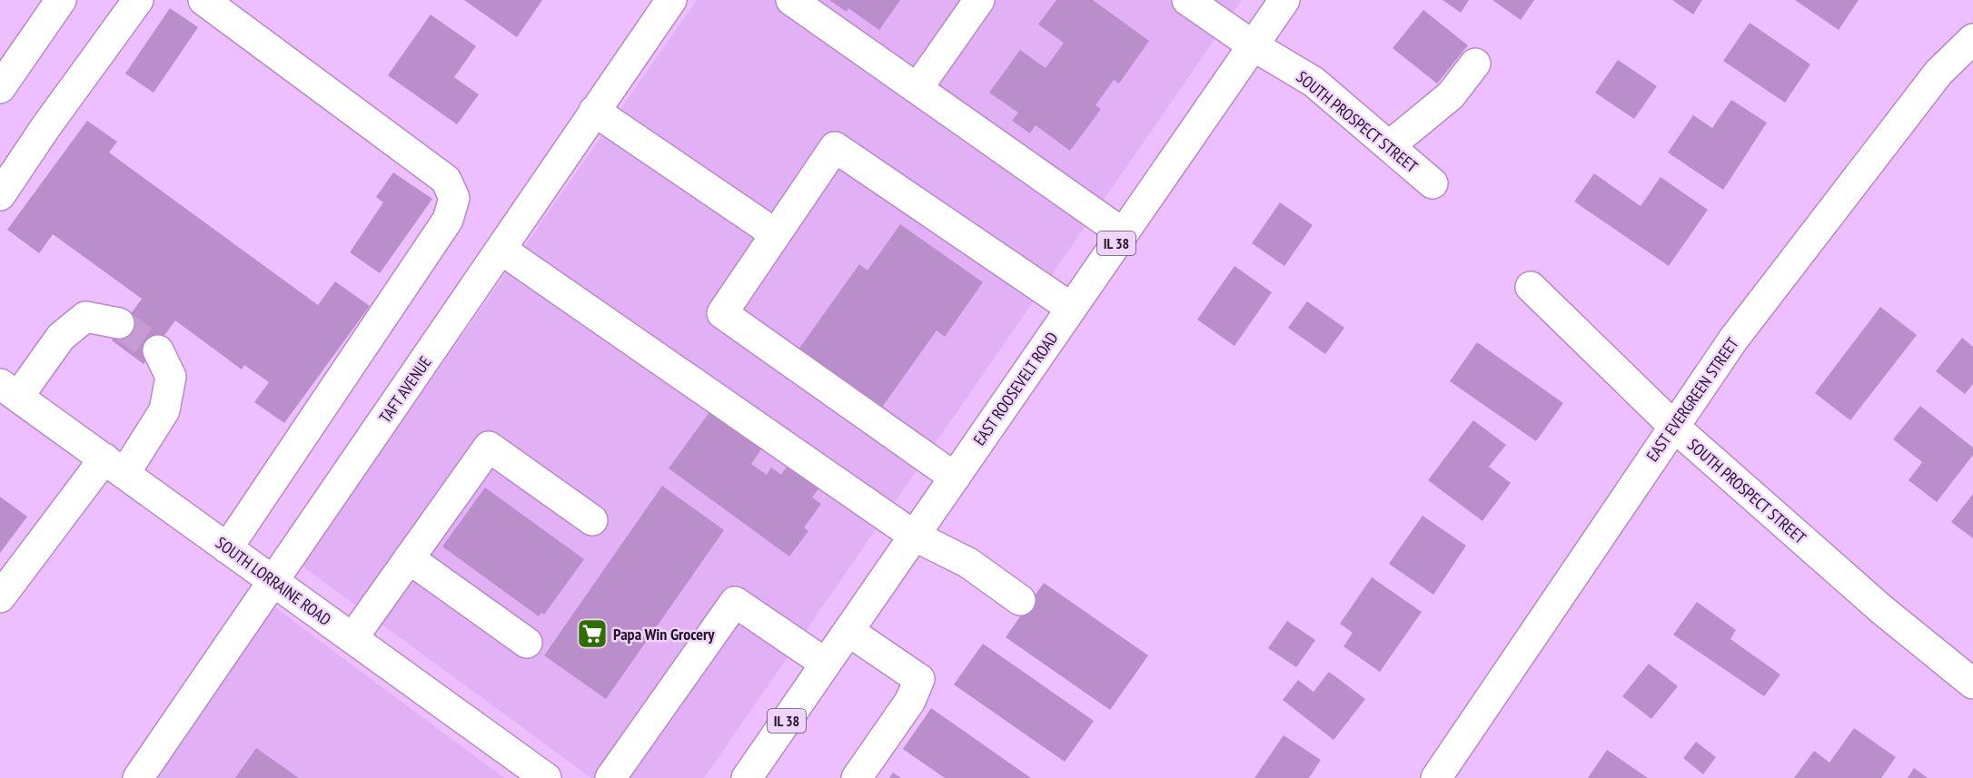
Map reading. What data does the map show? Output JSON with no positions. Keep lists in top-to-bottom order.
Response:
{
  "streets": {
    "street": [
      "SOUTH PROSPECT STREET",
      "IL 38",
      "EAST ROOSEVELT ROAD",
      "TAFT AVENUE",
      "EAST EVERGREEN STREET",
      "SOUTH LORRAINE ROAD"
    ]
  },
  "crossings": [
    ["SOUTH PROSPECT STREET", "EAST ROOSEVELT ROAD"],
    ["SOUTH PROSPECT STREET", "EAST EVERGREEN STREET"],
    ["TAFT AVENUE", "SOUTH LORRAINE ROAD"]
  ],
  "places": {
    "supermarket": ["Papa Win Grocery"]
  }
}
